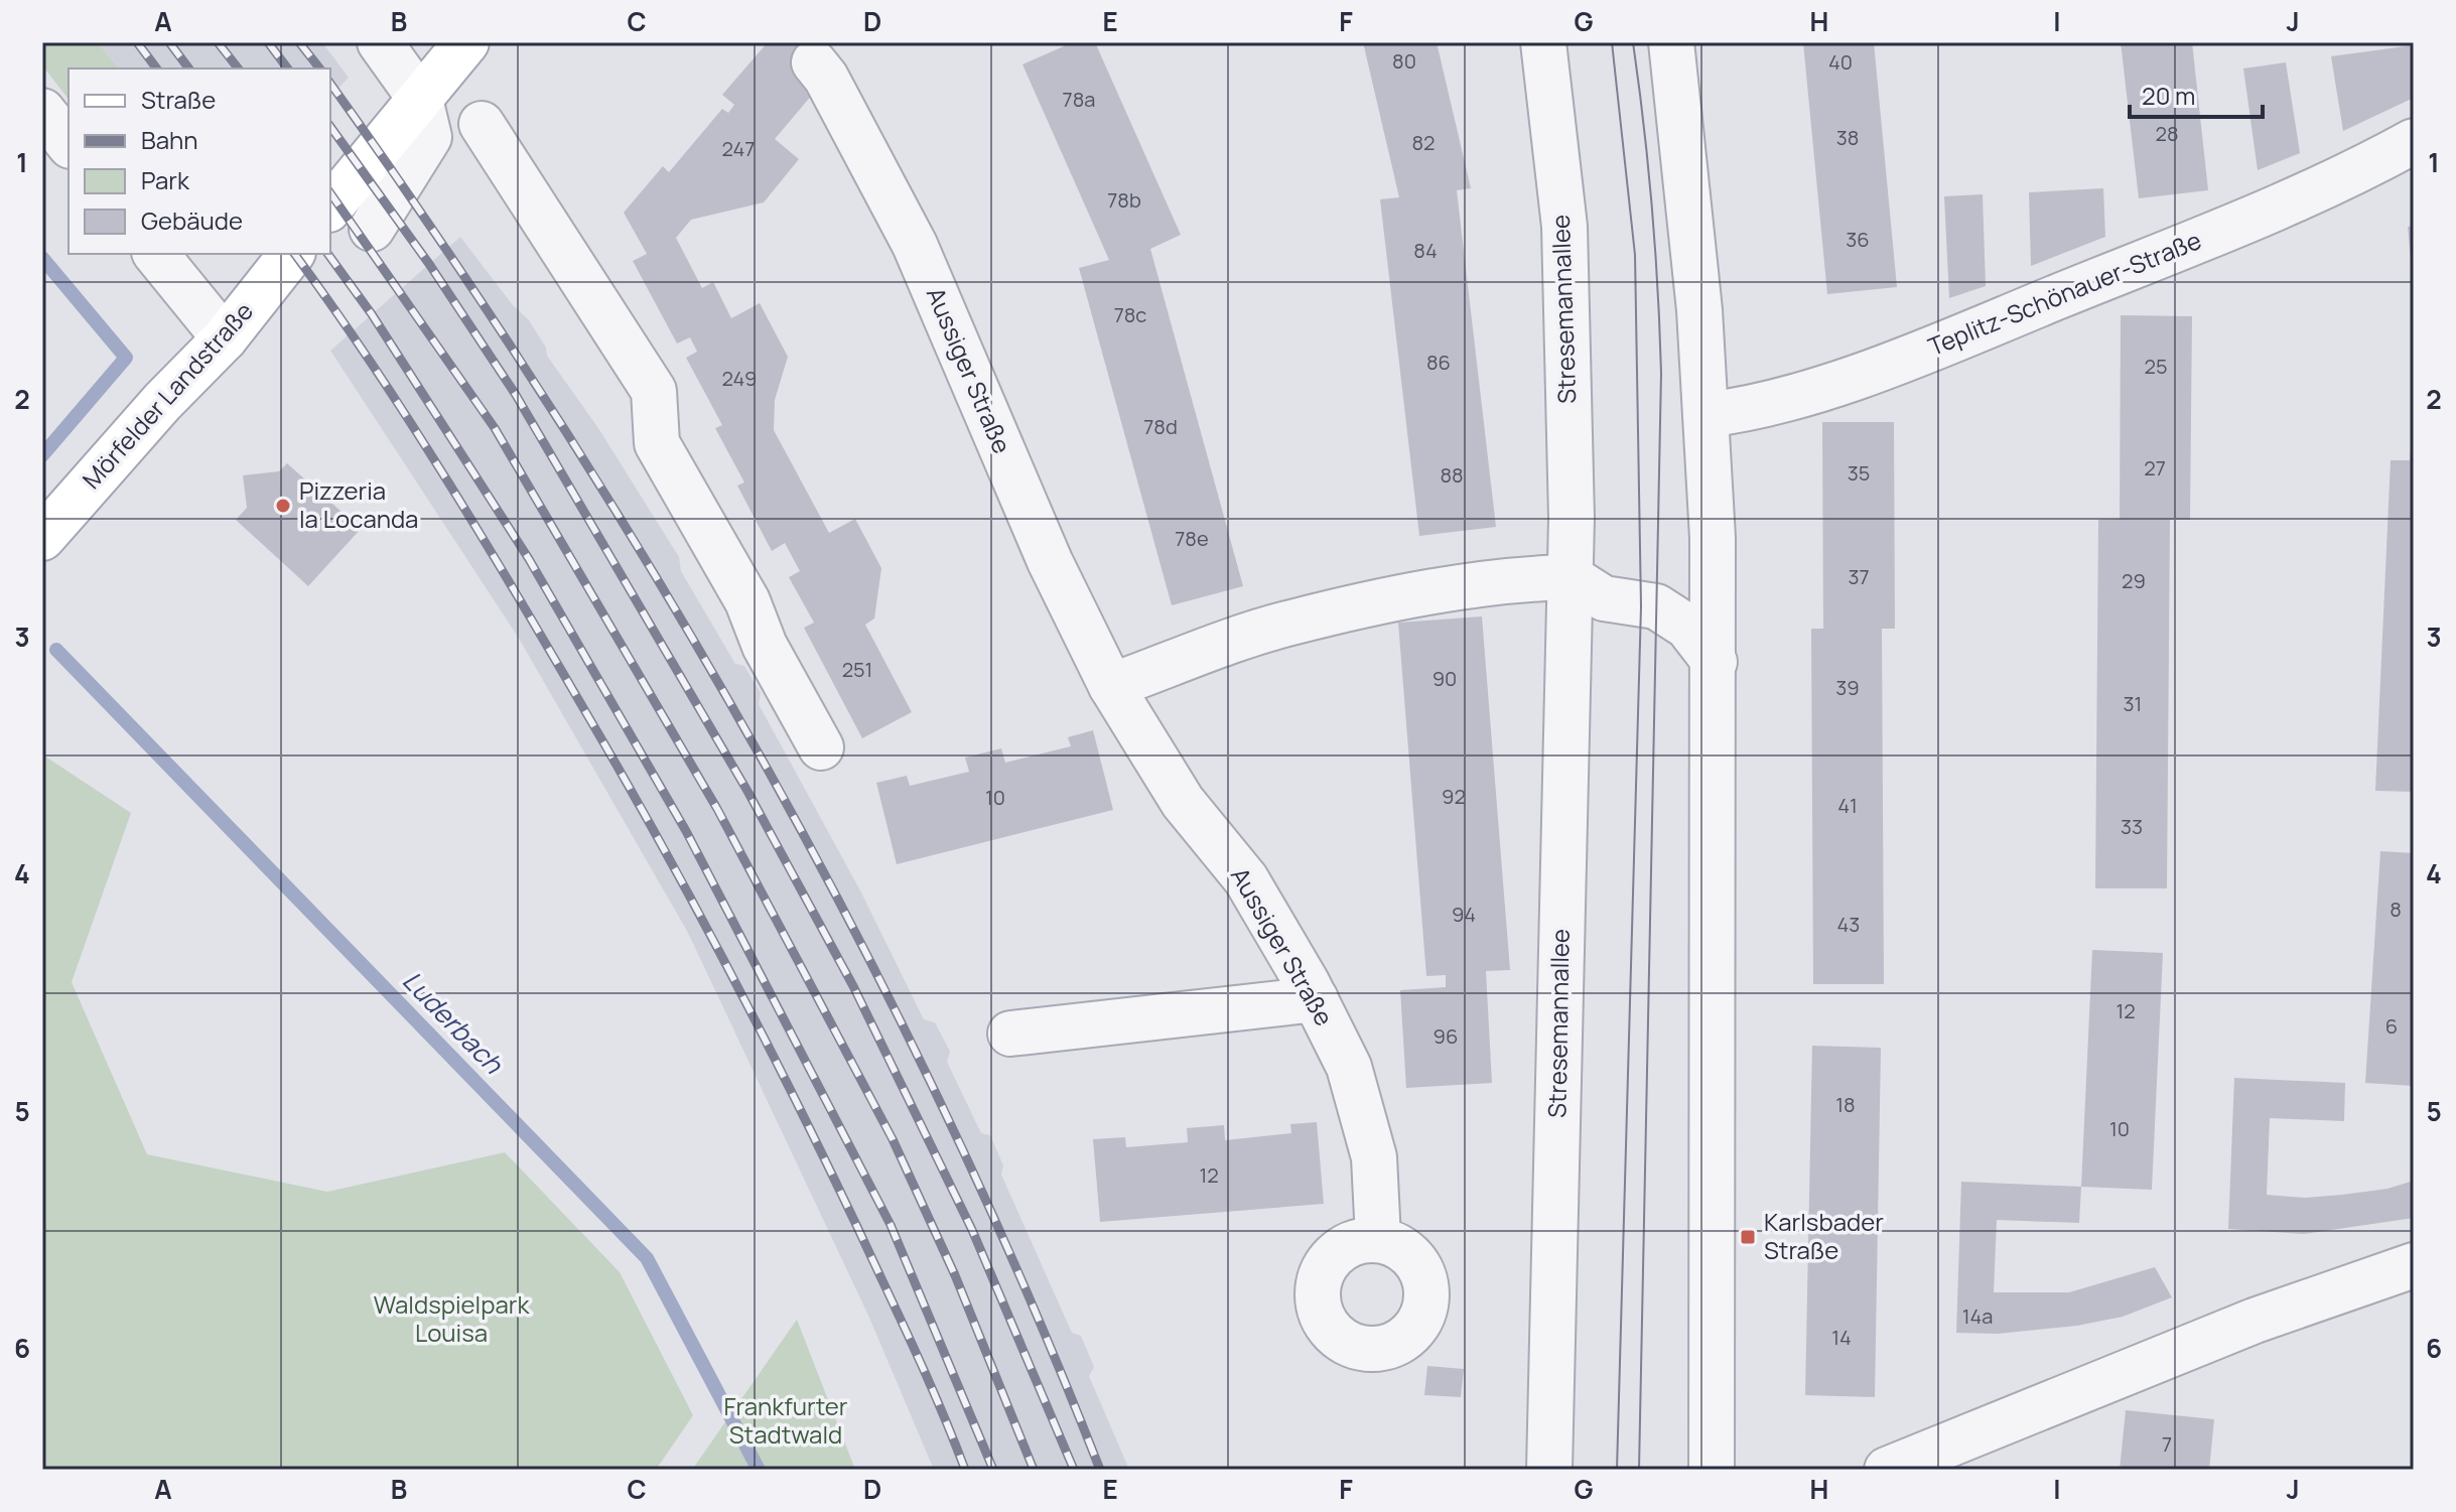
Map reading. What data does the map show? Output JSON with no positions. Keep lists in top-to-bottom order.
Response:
{
  "streets": {
    "main road": ["Mörfelder Landstraße"],
    "street": ["Teplitz-Schönauer-Straße", "Stresemannallee", "Aussiger Straße"]
  },
  "water": ["Luderbach"],
  "parks": ["Waldspielpark Louisa", "Frankfurter Stadtwald"],
  "places": {
    "other": ["Pizzeria la Locanda"],
    "transit": ["Karlsbader Straße"]
  },
  "house_numbers": [
    "80",
    "40",
    "78a",
    "28",
    "38",
    "82",
    "247",
    "78b",
    "36",
    "84",
    "78c",
    "86",
    "25",
    "249",
    "78d",
    "27",
    "35",
    "88",
    "78e",
    "37",
    "29",
    "251",
    "90",
    "39",
    "31",
    "92",
    "10",
    "41",
    "33",
    "8",
    "94",
    "43",
    "12",
    "6",
    "96",
    "18",
    "10",
    "12",
    "14a",
    "14",
    "7"
  ],
  "legend": [
    "Straße",
    "Bahn",
    "Park",
    "Gebäude"
  ],
  "scale_bar": "20 m",
  "grid": {
    "columns": [
      "A",
      "B",
      "C",
      "D",
      "E",
      "F",
      "G",
      "H",
      "I",
      "J"
    ],
    "rows": [
      "1",
      "2",
      "3",
      "4",
      "5",
      "6"
    ]
  }
}
